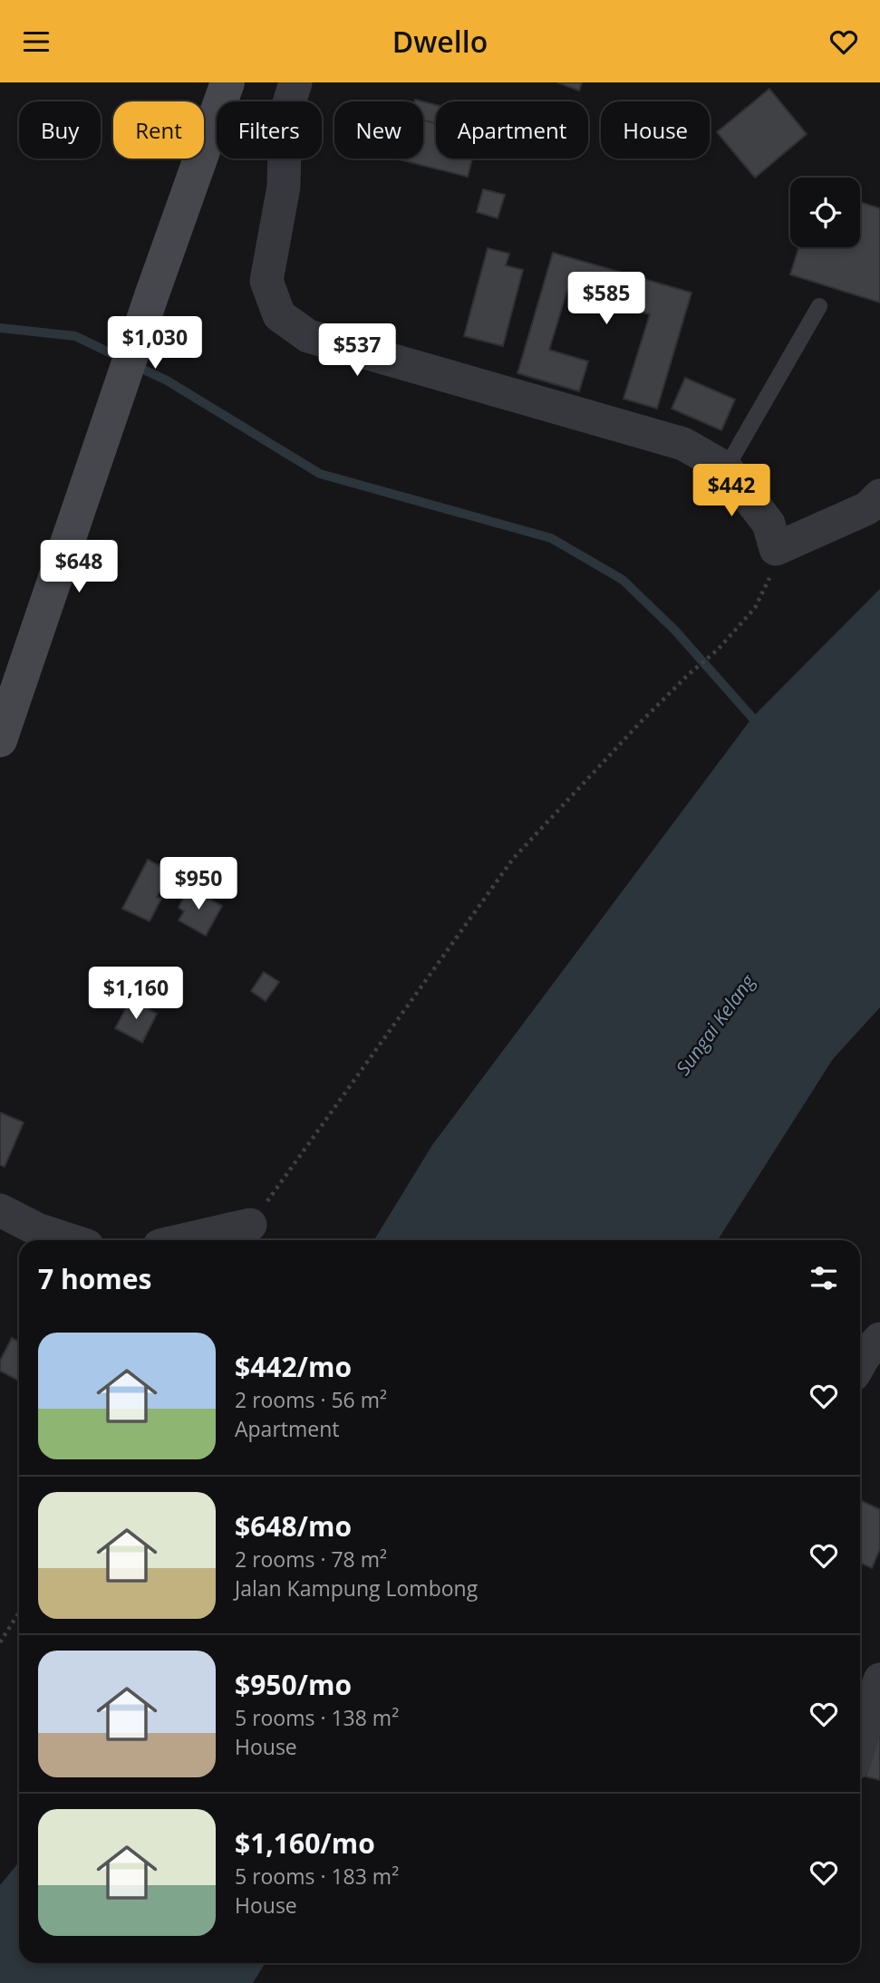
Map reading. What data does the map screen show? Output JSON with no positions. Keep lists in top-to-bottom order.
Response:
{
  "water": ["Sungai Kelang"],
  "page": {
    "header": "Dwello",
    "chip": [
      "Buy",
      "Rent",
      "Filters",
      "New",
      "Apartment",
      "House"
    ],
    "price": [
      "$585",
      "$1,030",
      "$537",
      "$442",
      "$648",
      "$950",
      "$1,160"
    ],
    "heading": "7 homes",
    "list": [
      {
        "name": "$442/mo",
        "note": "2 rooms · 56 m² · Apartment"
      },
      {
        "name": "$648/mo",
        "note": "2 rooms · 78 m² · Jalan Kampung Lombong"
      },
      {
        "name": "$950/mo",
        "note": "5 rooms · 138 m² · House"
      },
      {
        "name": "$1,160/mo",
        "note": "5 rooms · 183 m² · House"
      }
    ]
  }
}
